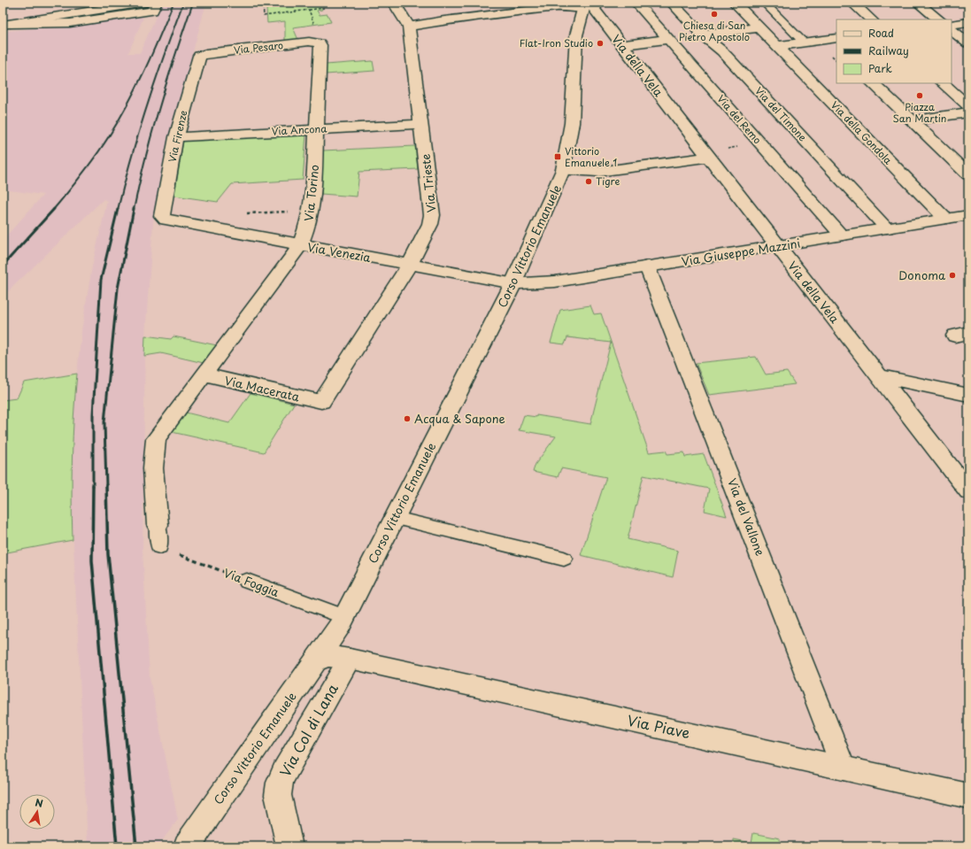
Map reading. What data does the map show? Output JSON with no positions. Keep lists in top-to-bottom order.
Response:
{
  "streets": {
    "street": [
      "Via Pesaro",
      "Via della Vela",
      "Via del Timone",
      "Via del Remo",
      "Via Ancona",
      "Via della Gondola",
      "Via Firenze",
      "Via Trieste",
      "Via Torino",
      "Corso Vittorio Emanuele",
      "Via Venezia",
      "Via Giuseppe Mazzini",
      "Via Macerata",
      "Via del Vallone",
      "Via Piave",
      "Via Col di Lana"
    ],
    "lane": ["Via Foggia"]
  },
  "crossings": [
    ["Via Pesaro", "Via Firenze"],
    ["Via Pesaro", "Via Torino"],
    ["Via della Vela", "Corso Vittorio Emanuele"],
    ["Via della Vela", "Via Giuseppe Mazzini"],
    ["Via del Timone", "Via Giuseppe Mazzini"],
    ["Via del Remo", "Via Giuseppe Mazzini"],
    ["Via Ancona", "Via Firenze"],
    ["Via Ancona", "Via Trieste"],
    ["Via Ancona", "Via Torino"],
    ["Via della Gondola", "Via Giuseppe Mazzini"],
    ["Via Firenze", "Via Venezia"],
    ["Via Trieste", "Via Venezia"],
    ["Via Trieste", "Via Macerata"],
    ["Via Torino", "Via Venezia"],
    ["Via Torino", "Via Macerata"],
    ["Corso Vittorio Emanuele", "Via Venezia"],
    ["Corso Vittorio Emanuele", "Via Giuseppe Mazzini"],
    ["Corso Vittorio Emanuele", "Via Foggia"],
    ["Corso Vittorio Emanuele", "Via Piave"],
    ["Via Venezia", "Via Giuseppe Mazzini"],
    ["Via Giuseppe Mazzini", "Via del Vallone"],
    ["Via del Vallone", "Via Piave"],
    ["Via Piave", "Via Col di Lana"]
  ],
  "places": {
    "other": [
      "Chiesa di San Pietro Apostolo",
      "Flat-Iron Studio",
      "Piazza San Martin",
      "Tigre",
      "Donoma",
      "Acqua & Sapone"
    ],
    "transit": ["Vittorio Emanuele 1"]
  },
  "legend": ["Road", "Railway", "Park"],
  "north": "top"
}
